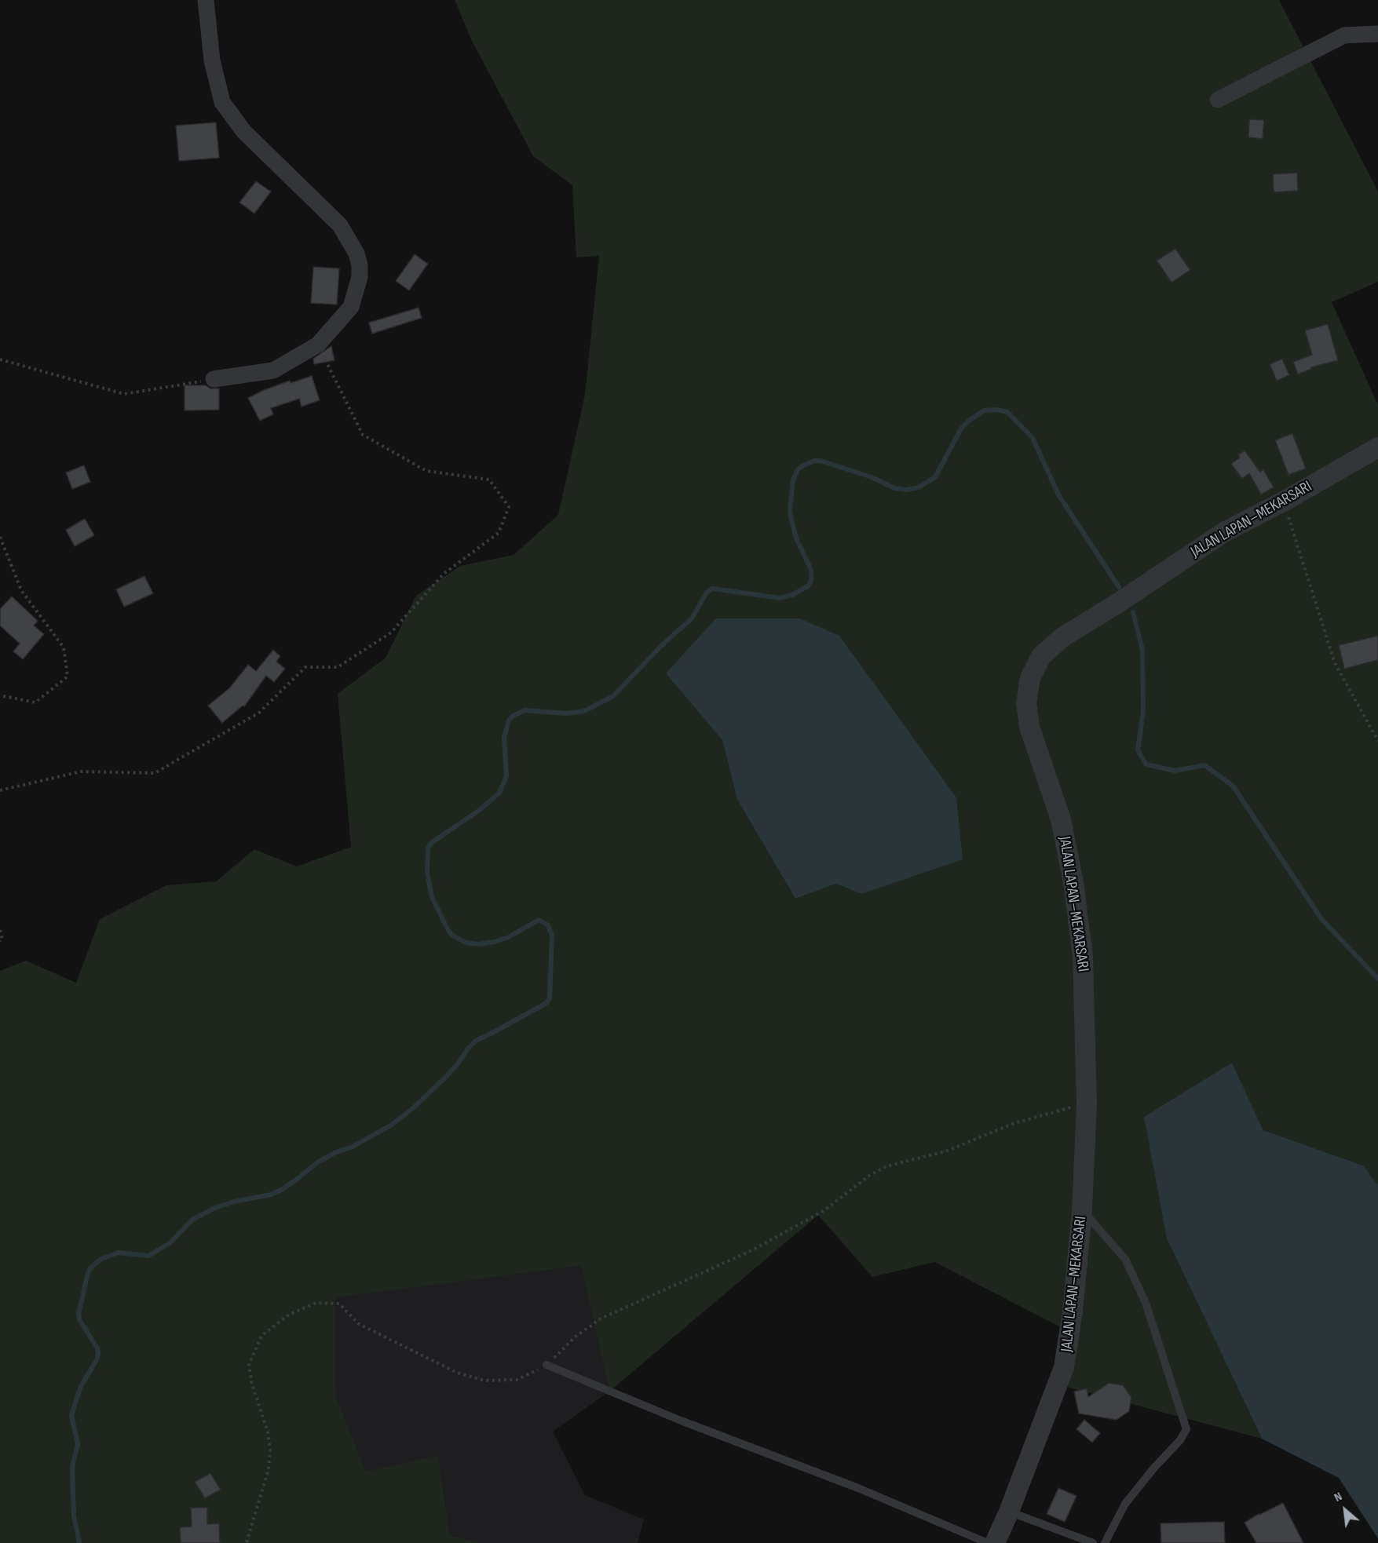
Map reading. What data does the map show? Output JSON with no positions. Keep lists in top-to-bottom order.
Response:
{
  "streets": {
    "street": ["JALAN LAPAN–MEKARSARI"]
  },
  "north": "top left"
}
